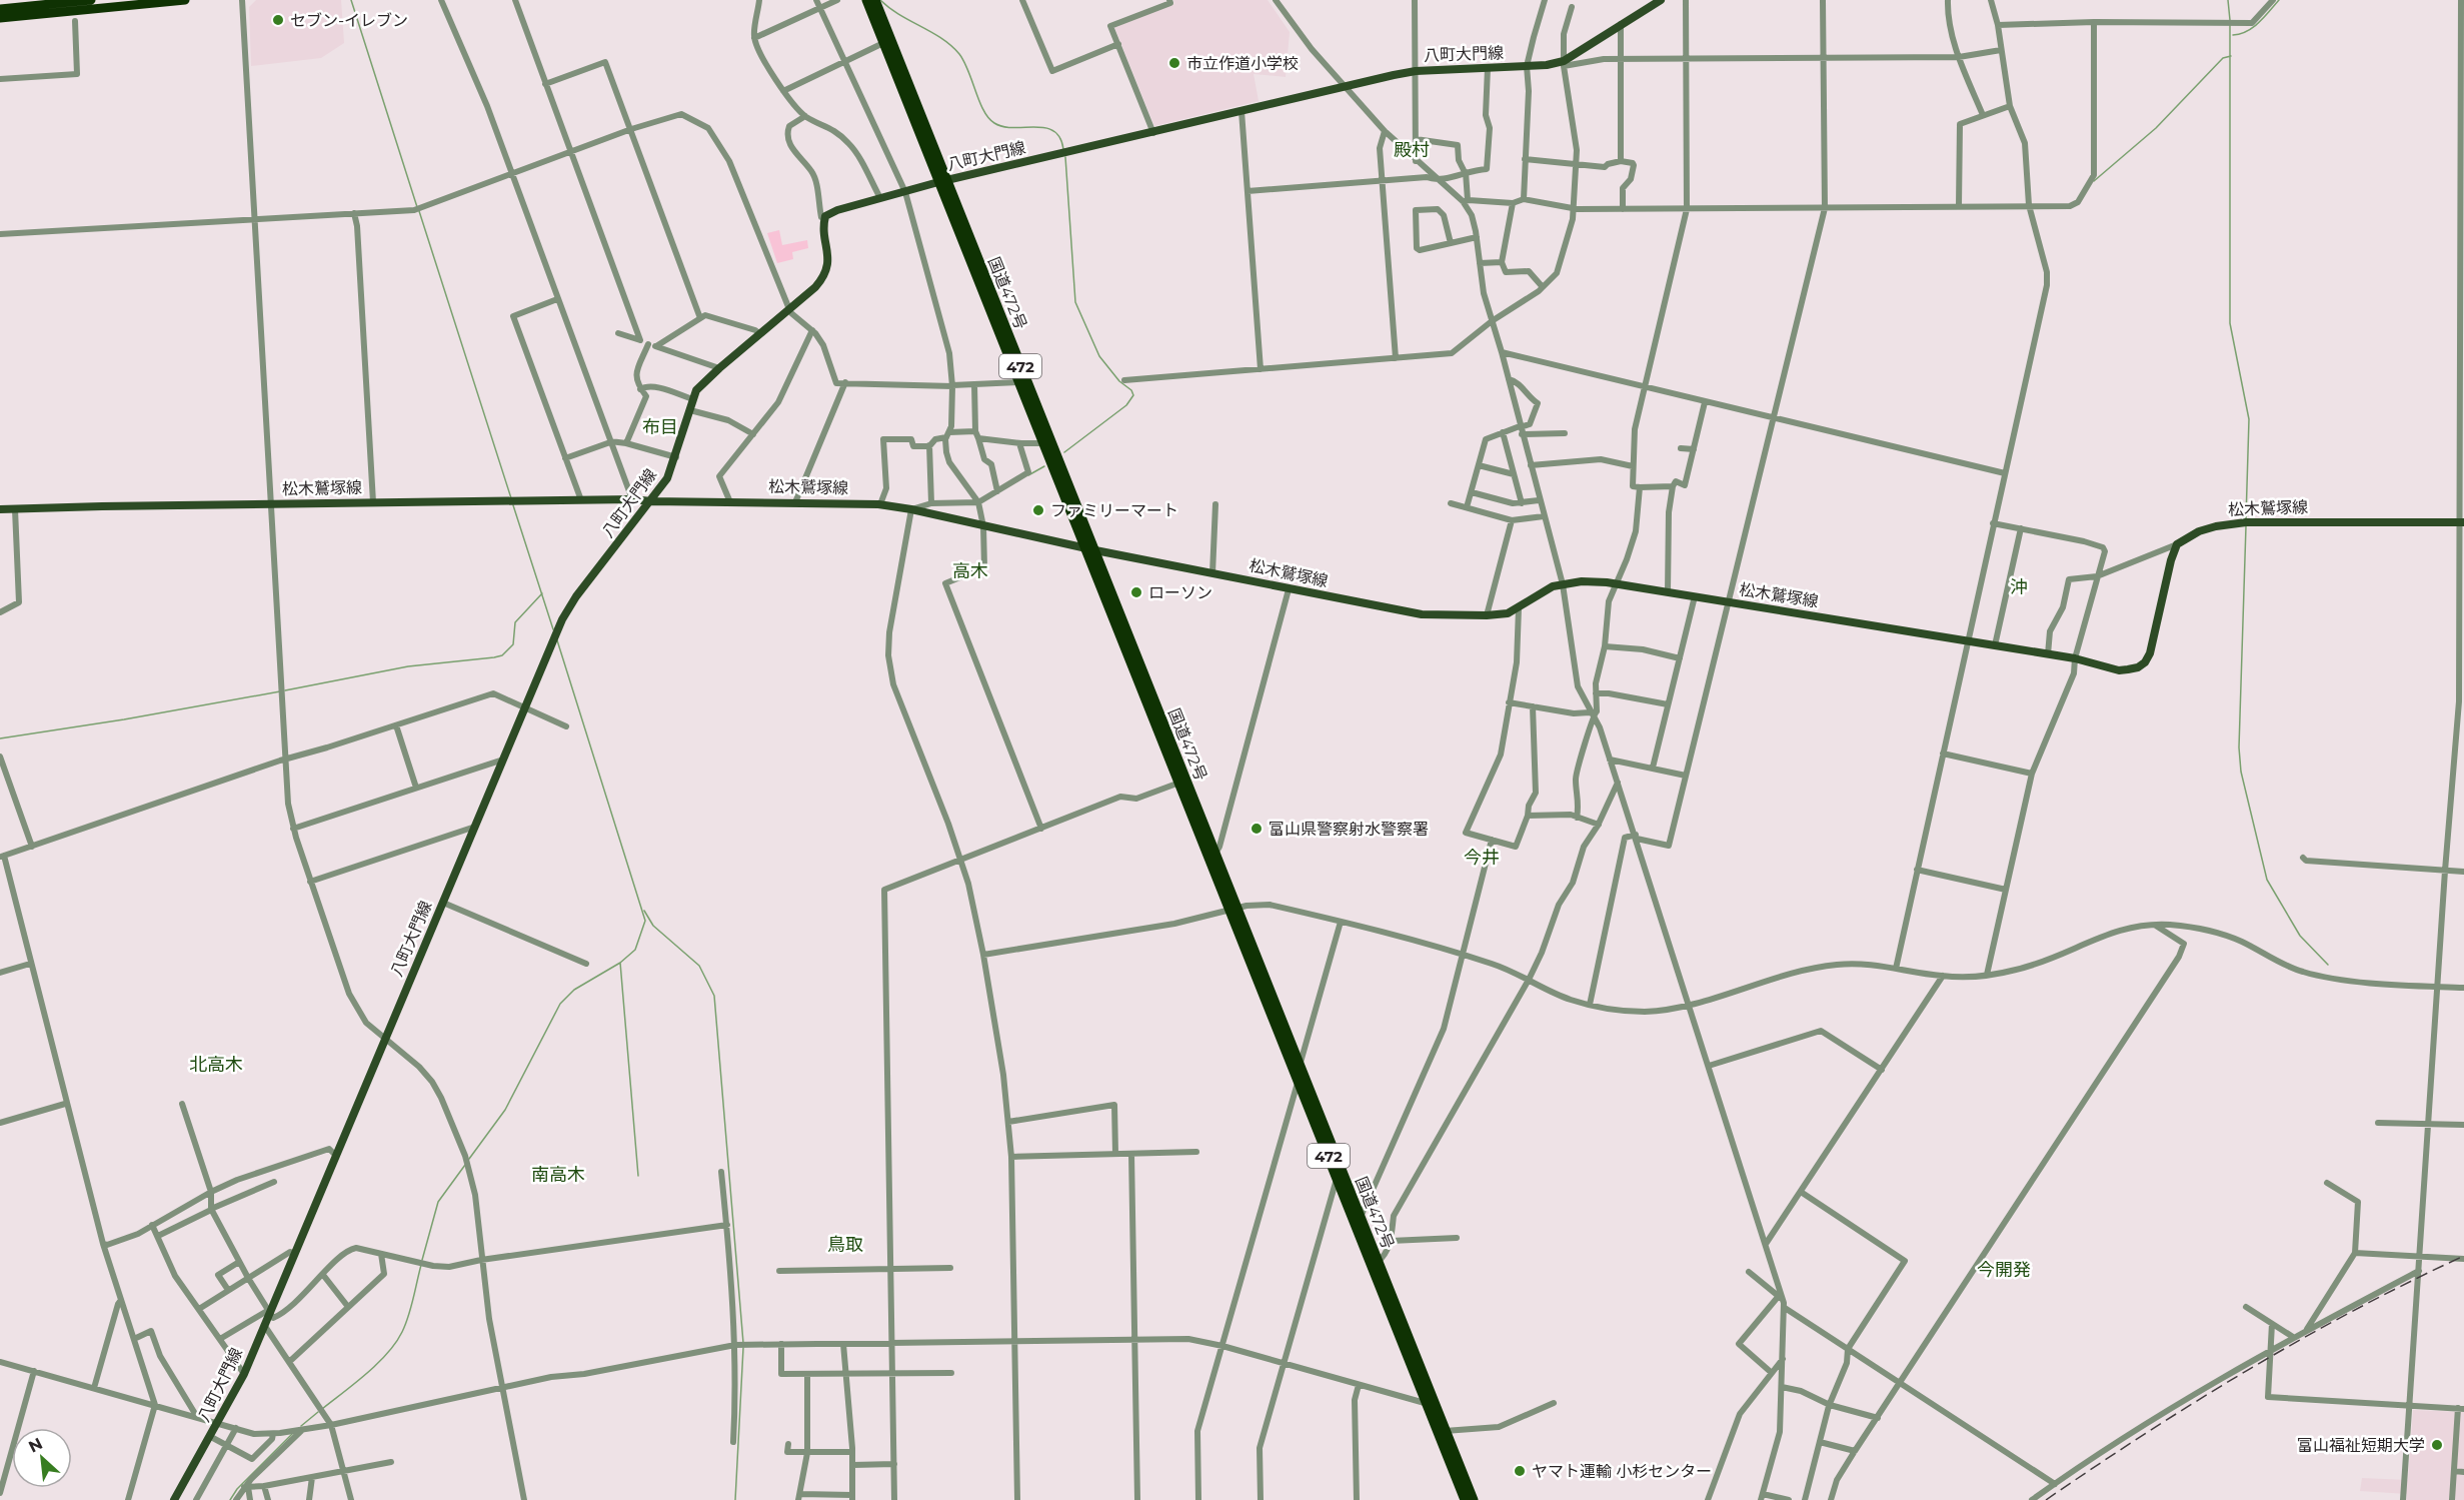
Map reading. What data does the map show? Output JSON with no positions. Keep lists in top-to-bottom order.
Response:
{
  "streets": {
    "highway": ["国道472号", "472"],
    "main road": ["八町大門線", "松木鷲塚線"]
  },
  "crossings": [
    ["八町大門線", "国道472号"],
    ["八町大門線", "松木鷲塚線"],
    ["国道472号", "松木鷲塚線"]
  ],
  "districts": [
    "殿村",
    "布目",
    "高木",
    "沖",
    "今井",
    "北高木",
    "南高木",
    "鳥取",
    "今開発"
  ],
  "places": [
    "セブン-イレブン",
    "市立作道小学校",
    "ファミリーマート",
    "ローソン",
    "富山県警察射水警察署",
    "富山福祉短期大学",
    "ヤマト運輸 小杉センター"
  ],
  "north": "top left"
}
